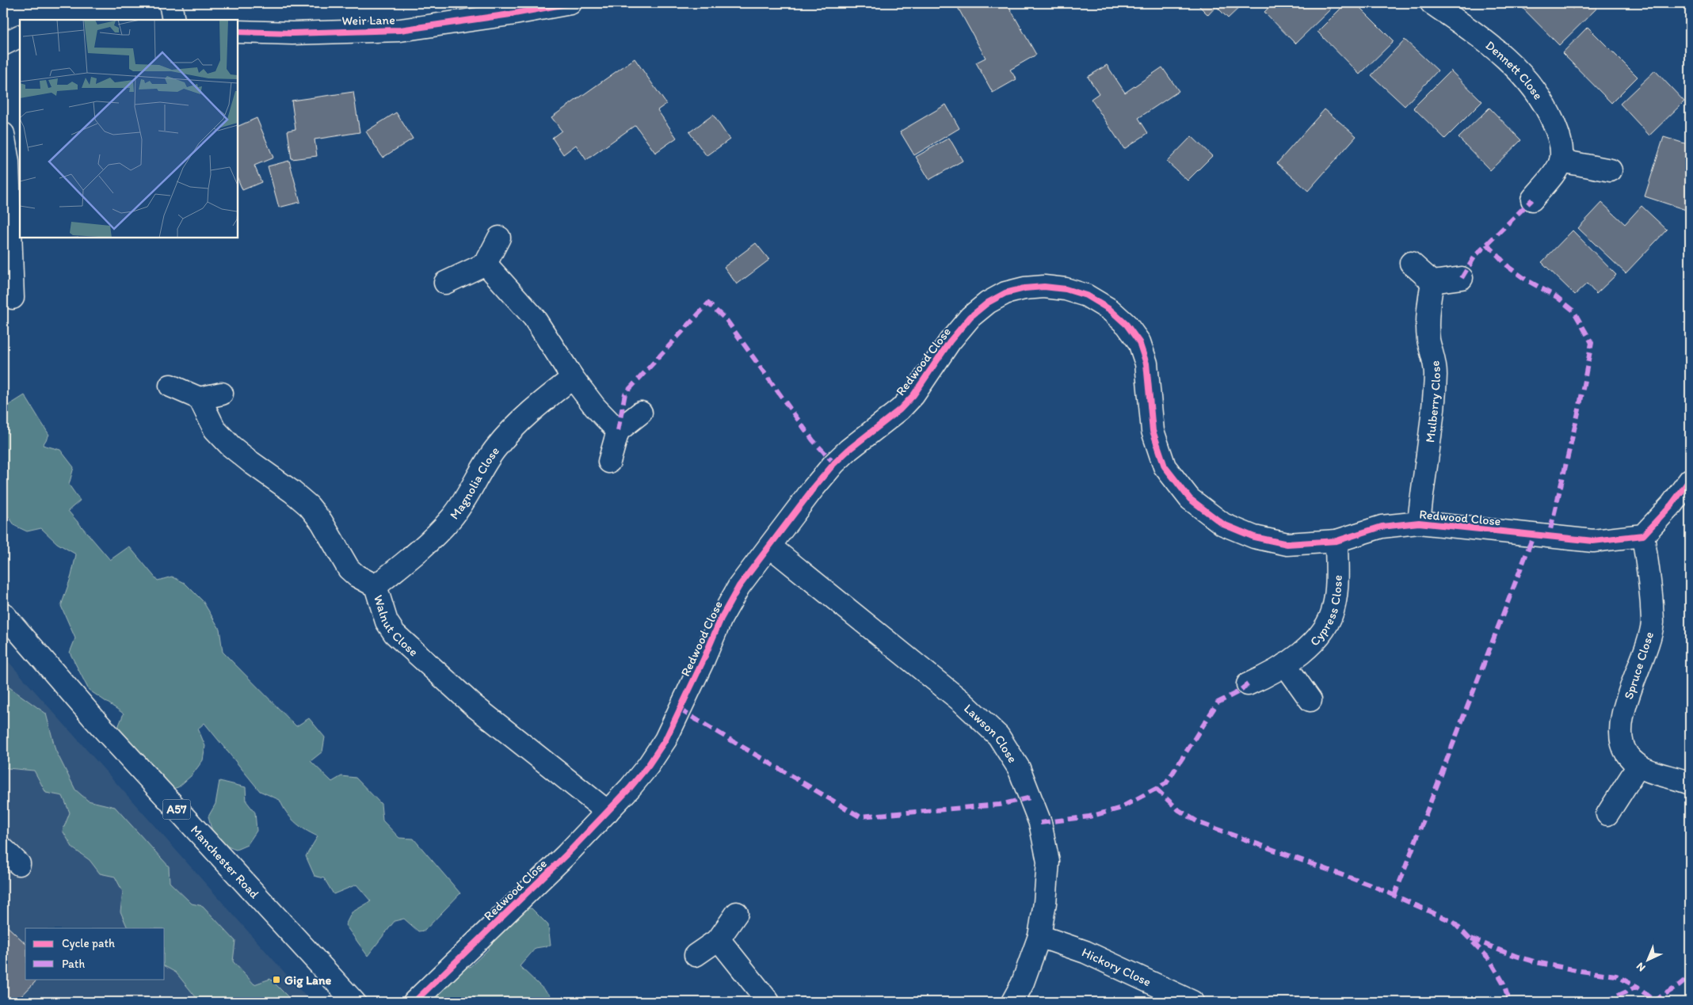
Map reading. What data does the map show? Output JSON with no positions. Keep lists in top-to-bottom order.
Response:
{
  "streets": {
    "street": [
      "Weir Lane",
      "Dennett Close",
      "Redwood Close",
      "Mulberry Close",
      "Magnolia Close",
      "Cypress Close",
      "Walnut Close",
      "Spruce Close",
      "Lawson Close",
      "A57",
      "Manchester Road",
      "Hickory Close"
    ]
  },
  "crossings": [
    ["Redwood Close", "Mulberry Close"],
    ["Redwood Close", "Cypress Close"],
    ["Redwood Close", "Walnut Close"],
    ["Redwood Close", "Spruce Close"],
    ["Redwood Close", "Lawson Close"],
    ["Magnolia Close", "Walnut Close"],
    ["Lawson Close", "Hickory Close"]
  ],
  "places": {
    "transit": ["Gig Lane"]
  },
  "legend": ["Cycle path", "Path"],
  "north": "bottom left"
}
